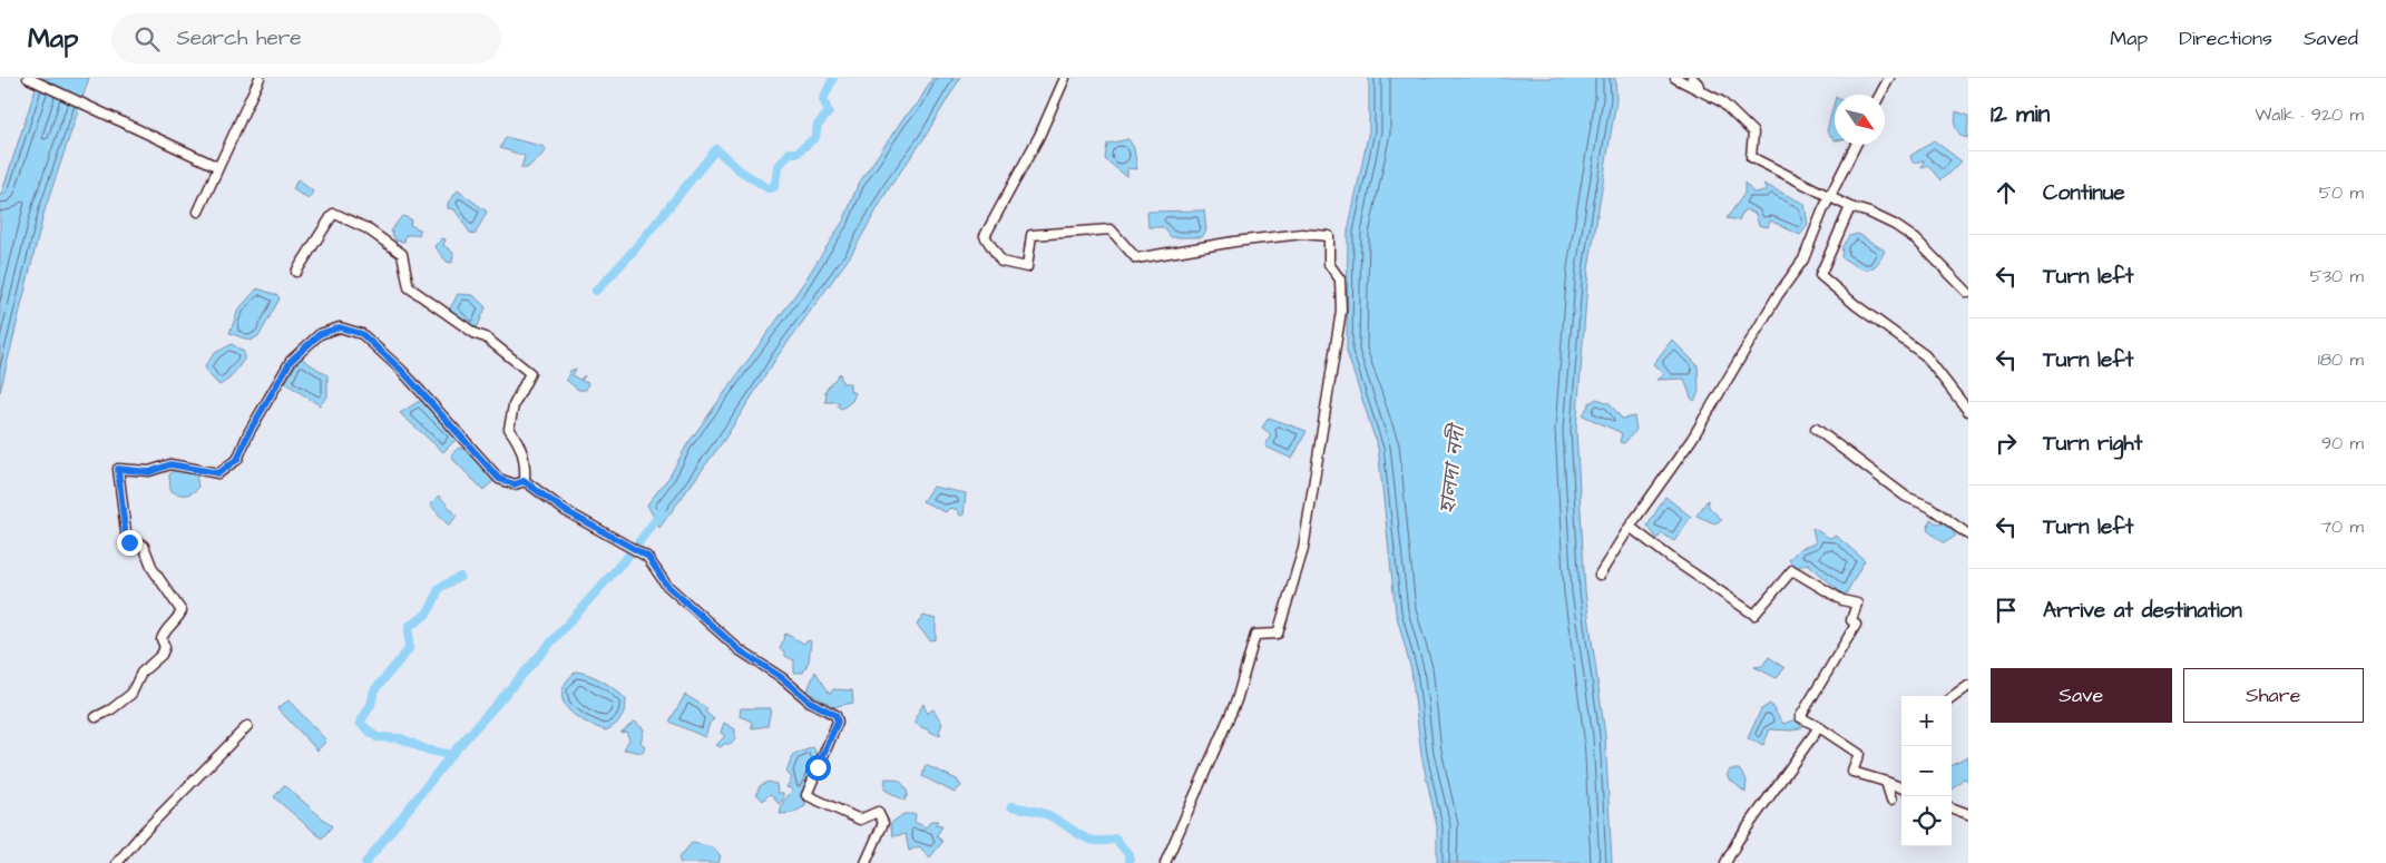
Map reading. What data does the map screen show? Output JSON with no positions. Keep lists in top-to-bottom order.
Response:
{
  "water": ["হালদা নদী"],
  "north": "bottom right",
  "page": {
    "header": "Map",
    "search": "Search here",
    "nav": ["Map", "Directions", "Saved"],
    "heading": ["12 min", "Walk · 920 m"],
    "list": [
      ["Continue", "50 m"],
      ["Turn left", "530 m"],
      ["Turn left", "180 m"],
      ["Turn right", "90 m"],
      ["Turn left", "70 m"],
      "Arrive at destination"
    ],
    "buttons": ["Save", "Share"],
    "map_buttons": ["+", "−"]
  }
}
